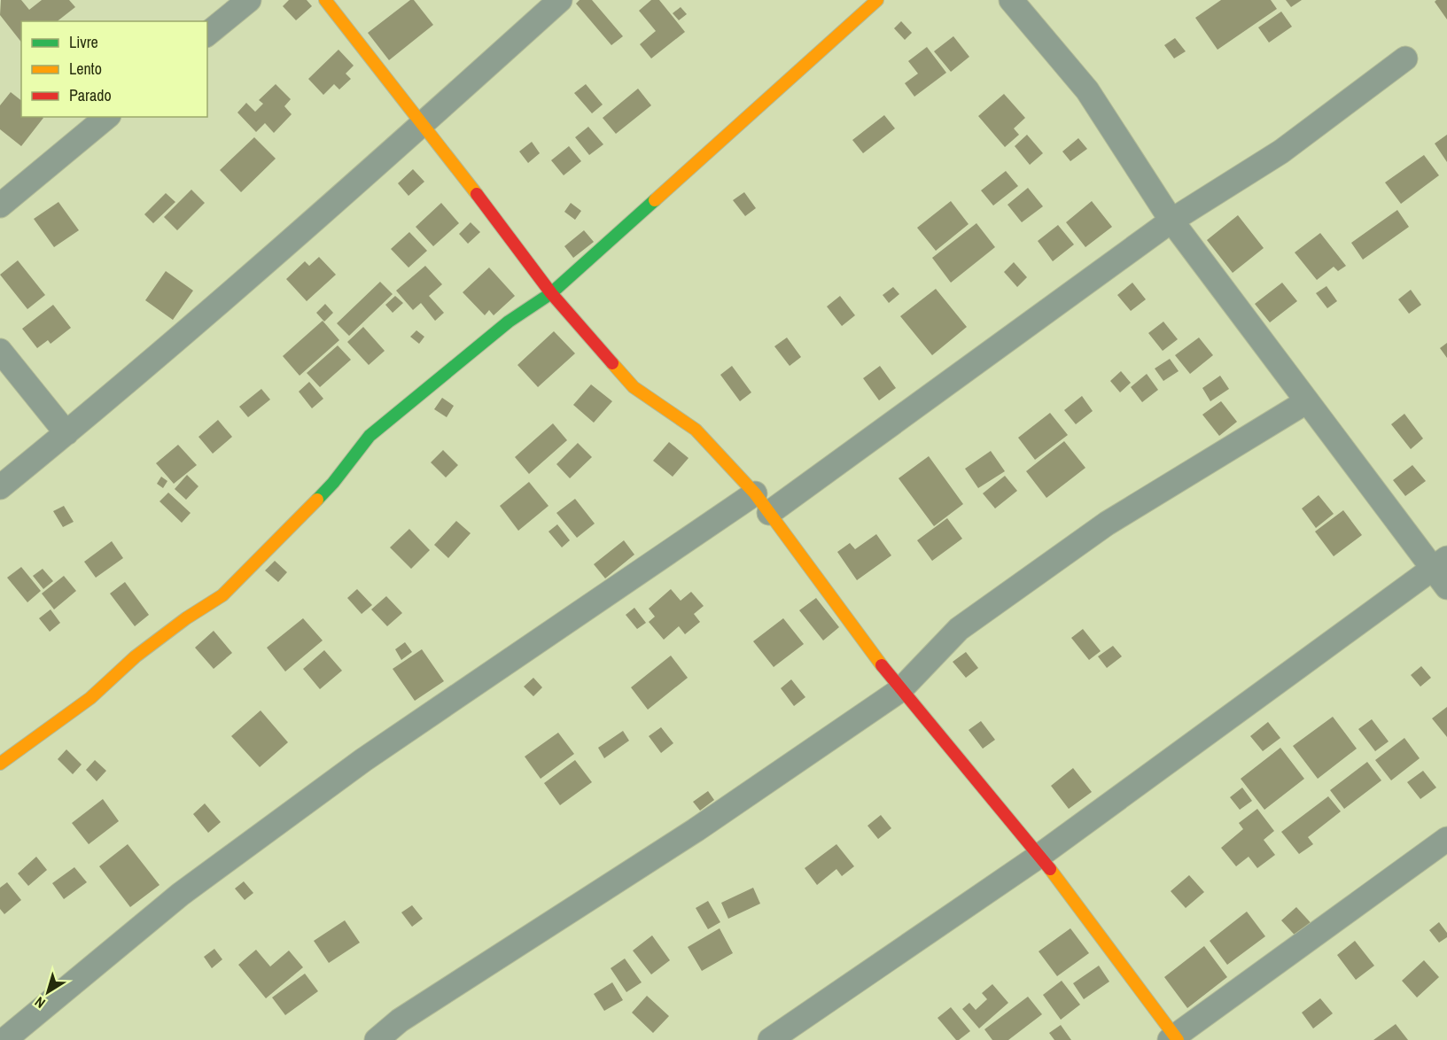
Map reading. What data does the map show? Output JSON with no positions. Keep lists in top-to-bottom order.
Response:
{
  "legend": ["Livre", "Lento", "Parado"],
  "north": "bottom left"
}
